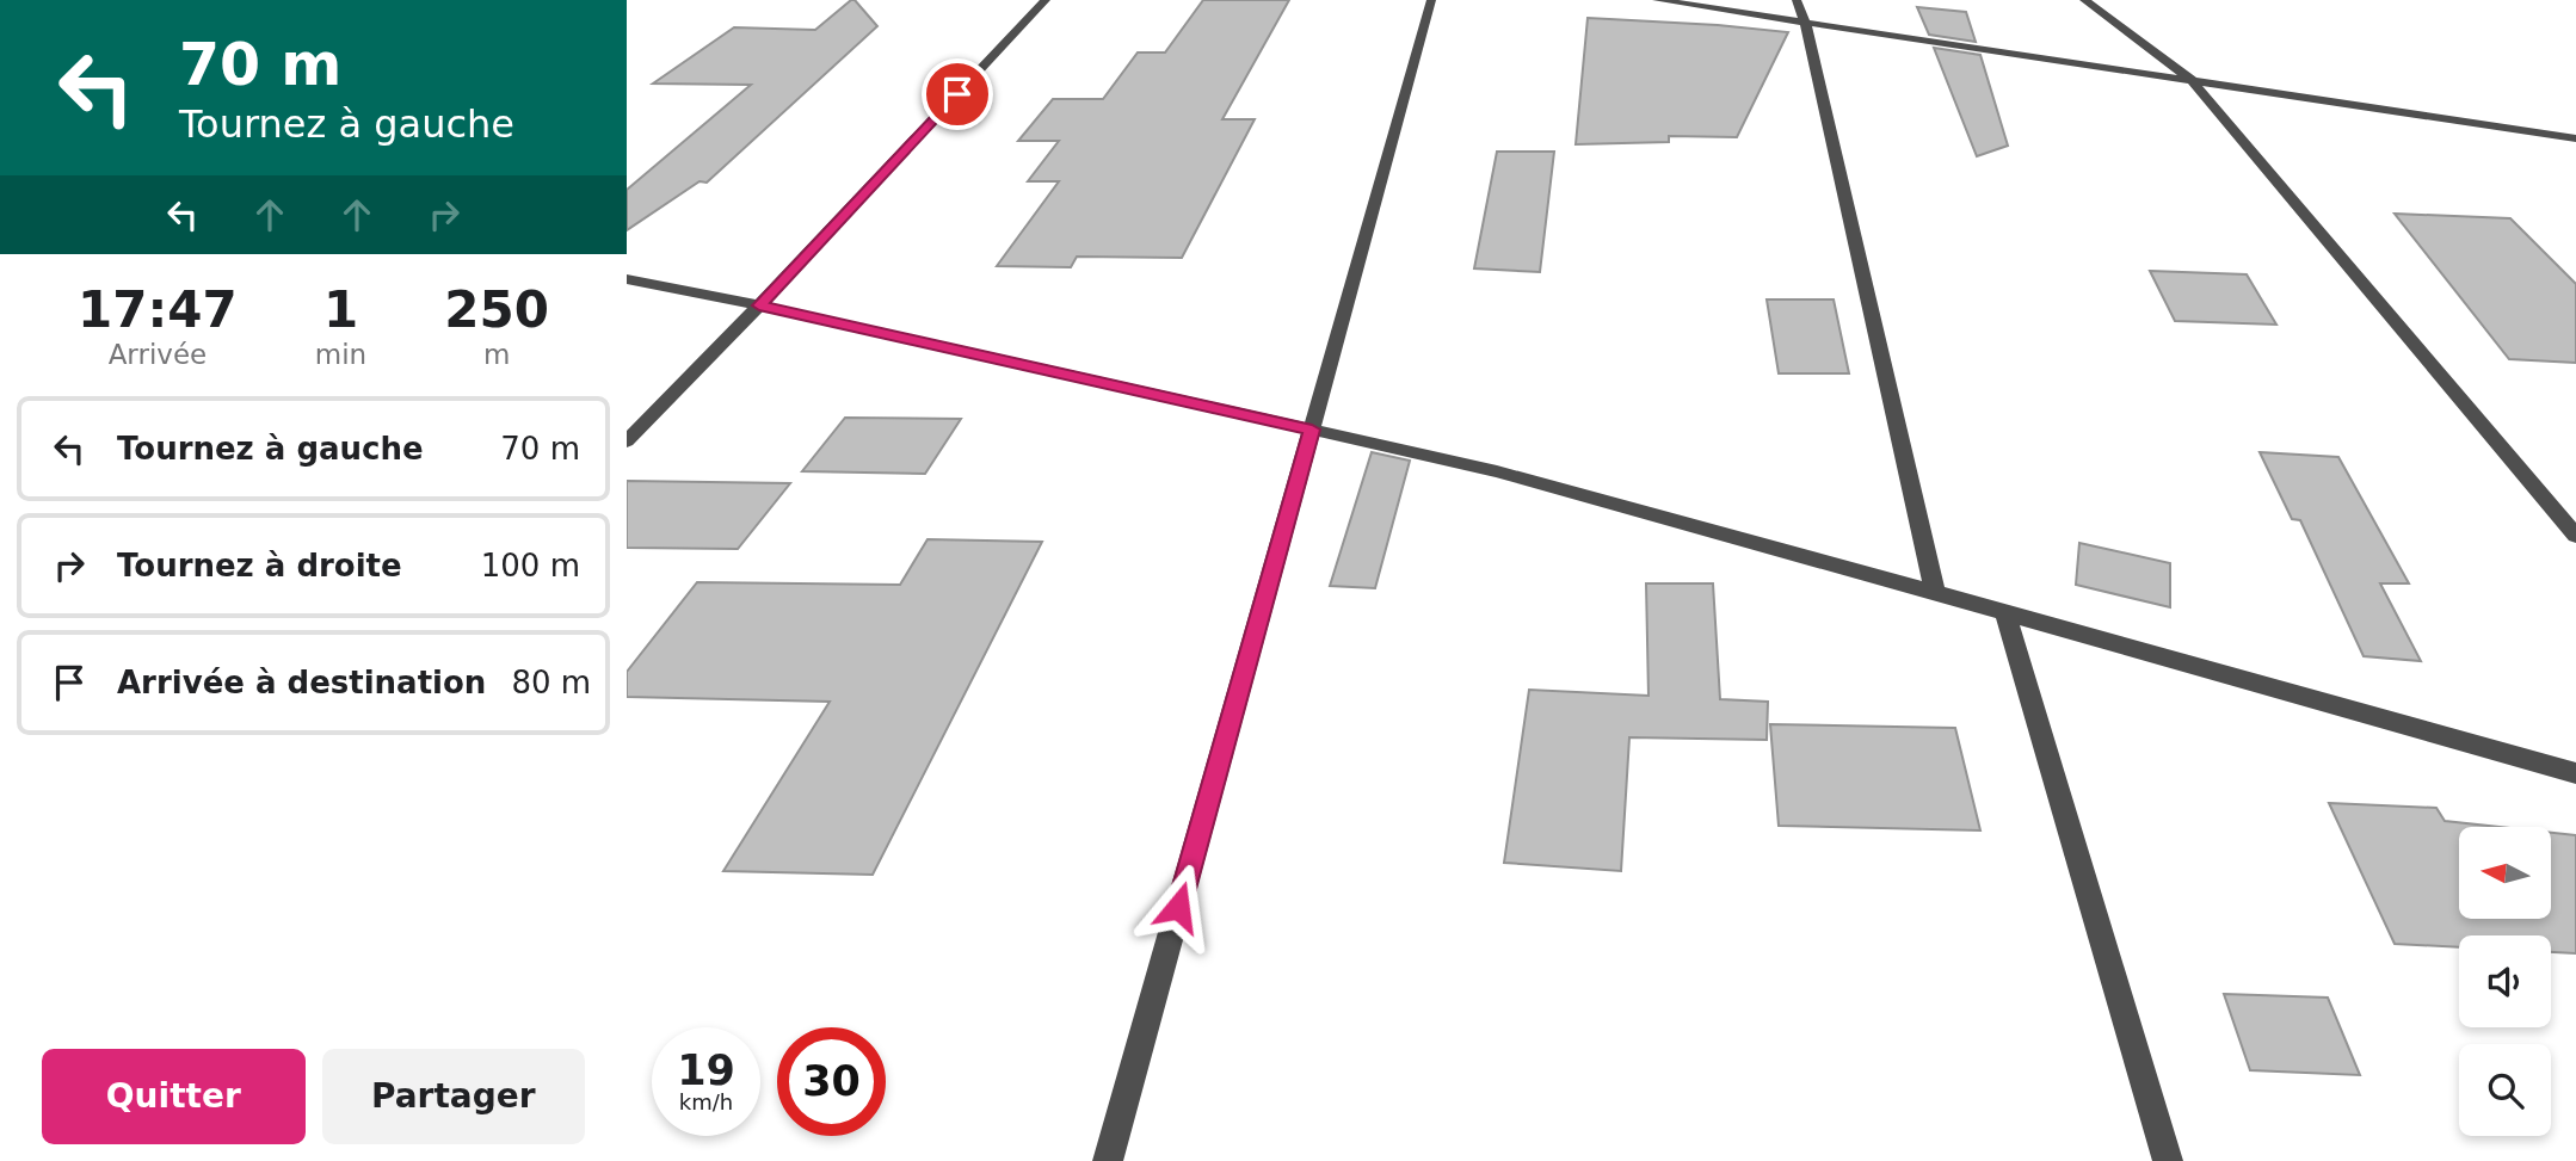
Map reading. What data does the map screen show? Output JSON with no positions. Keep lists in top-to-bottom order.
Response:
{
  "north": "left",
  "page": {
    "turn": ["70 m", "Tournez à gauche"],
    "eta": [
      "17:47",
      "Arrivée",
      "1",
      "min",
      "250",
      "m"
    ],
    "list": [
      {
        "name": "Tournez à gauche",
        "value": "70 m"
      },
      {
        "name": "Tournez à droite",
        "value": "100 m"
      },
      {
        "name": "Arrivée à destination",
        "value": "80 m"
      }
    ],
    "speed": "19 km/h",
    "limit": "30",
    "buttons": ["Quitter", "Partager"]
  }
}
